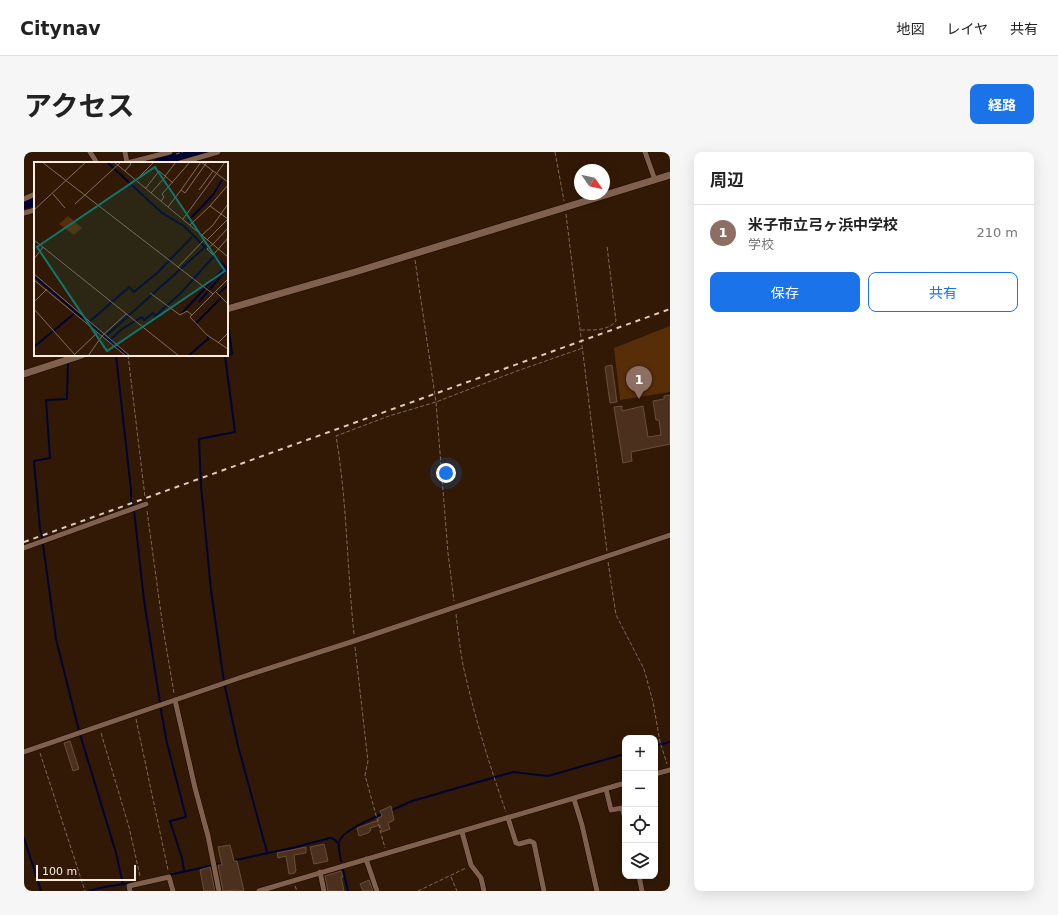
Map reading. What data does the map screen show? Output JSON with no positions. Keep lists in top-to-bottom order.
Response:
{
  "scale_bar": "100 m",
  "north": "bottom right",
  "page": {
    "header": "Citynav",
    "nav": ["地図", "レイヤ", "共有"],
    "title": "アクセス",
    "buttons": [
      "経路",
      ["保存", "共有"]
    ],
    "heading": "周辺",
    "list": [
      {
        "mark": "1",
        "name": "米子市立弓ヶ浜中学校",
        "note": "学校",
        "value": "210 m"
      }
    ],
    "pins": "1",
    "map_buttons": ["+", "−"],
    "scale": "100 m"
  }
}
